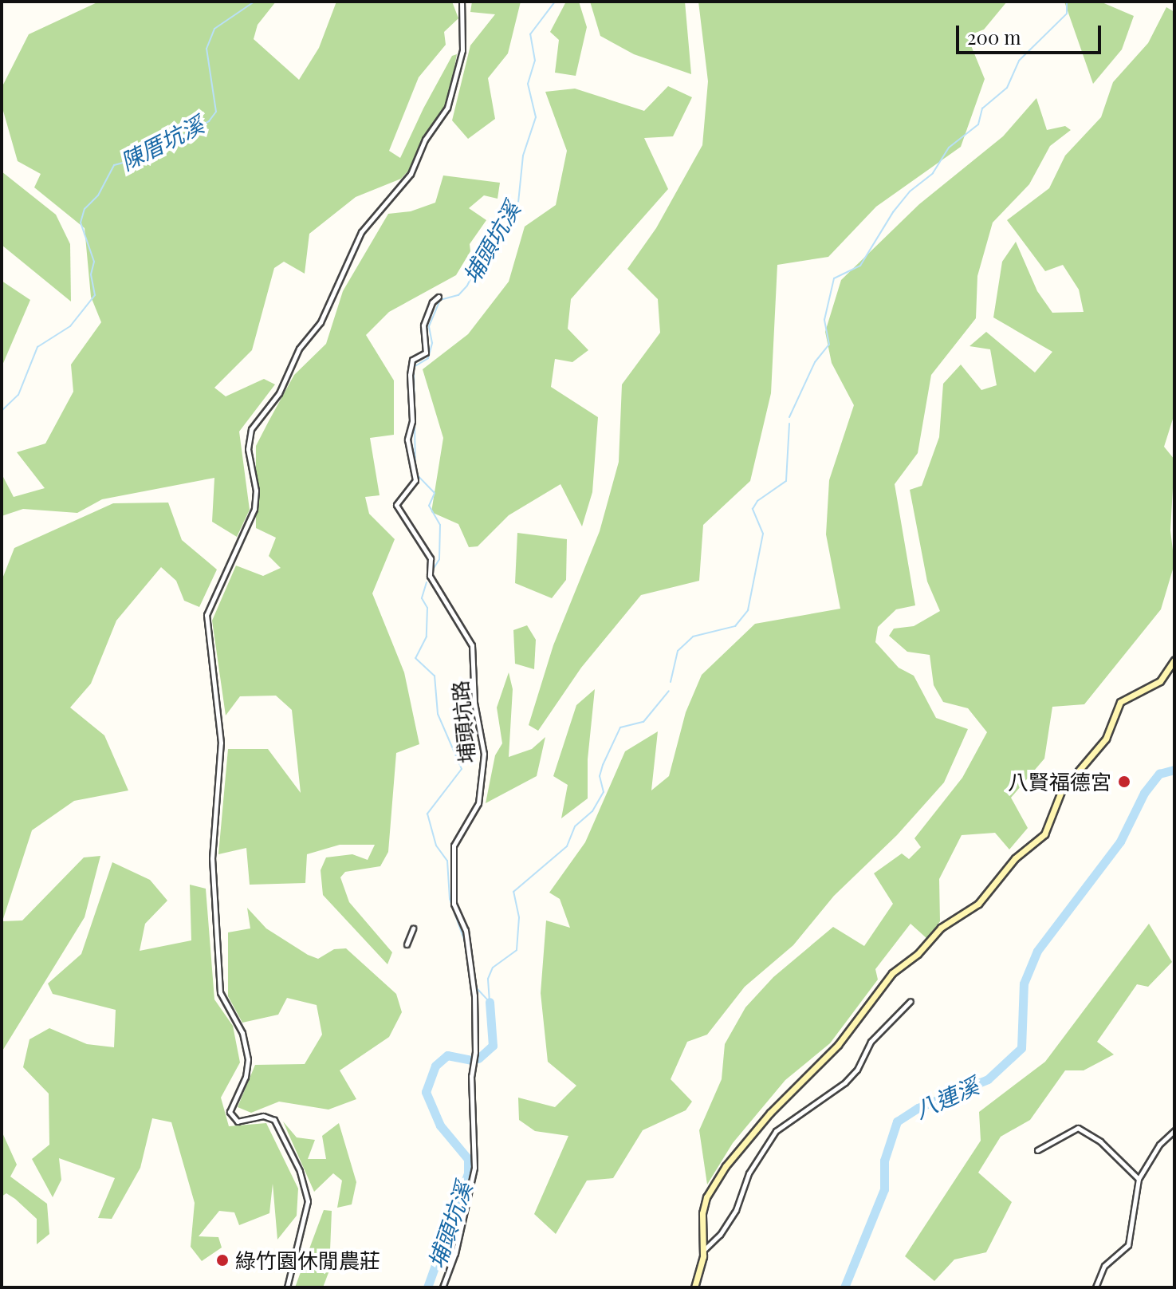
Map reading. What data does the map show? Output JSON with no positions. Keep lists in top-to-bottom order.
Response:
{
  "streets": {
    "street": ["埔頭坑路"]
  },
  "water": ["陳厝坑溪", "埔頭坑溪", "八連溪"],
  "places": ["八賢福德宮", "綠竹園休閒農莊"],
  "scale_bar": "200 m"
}
